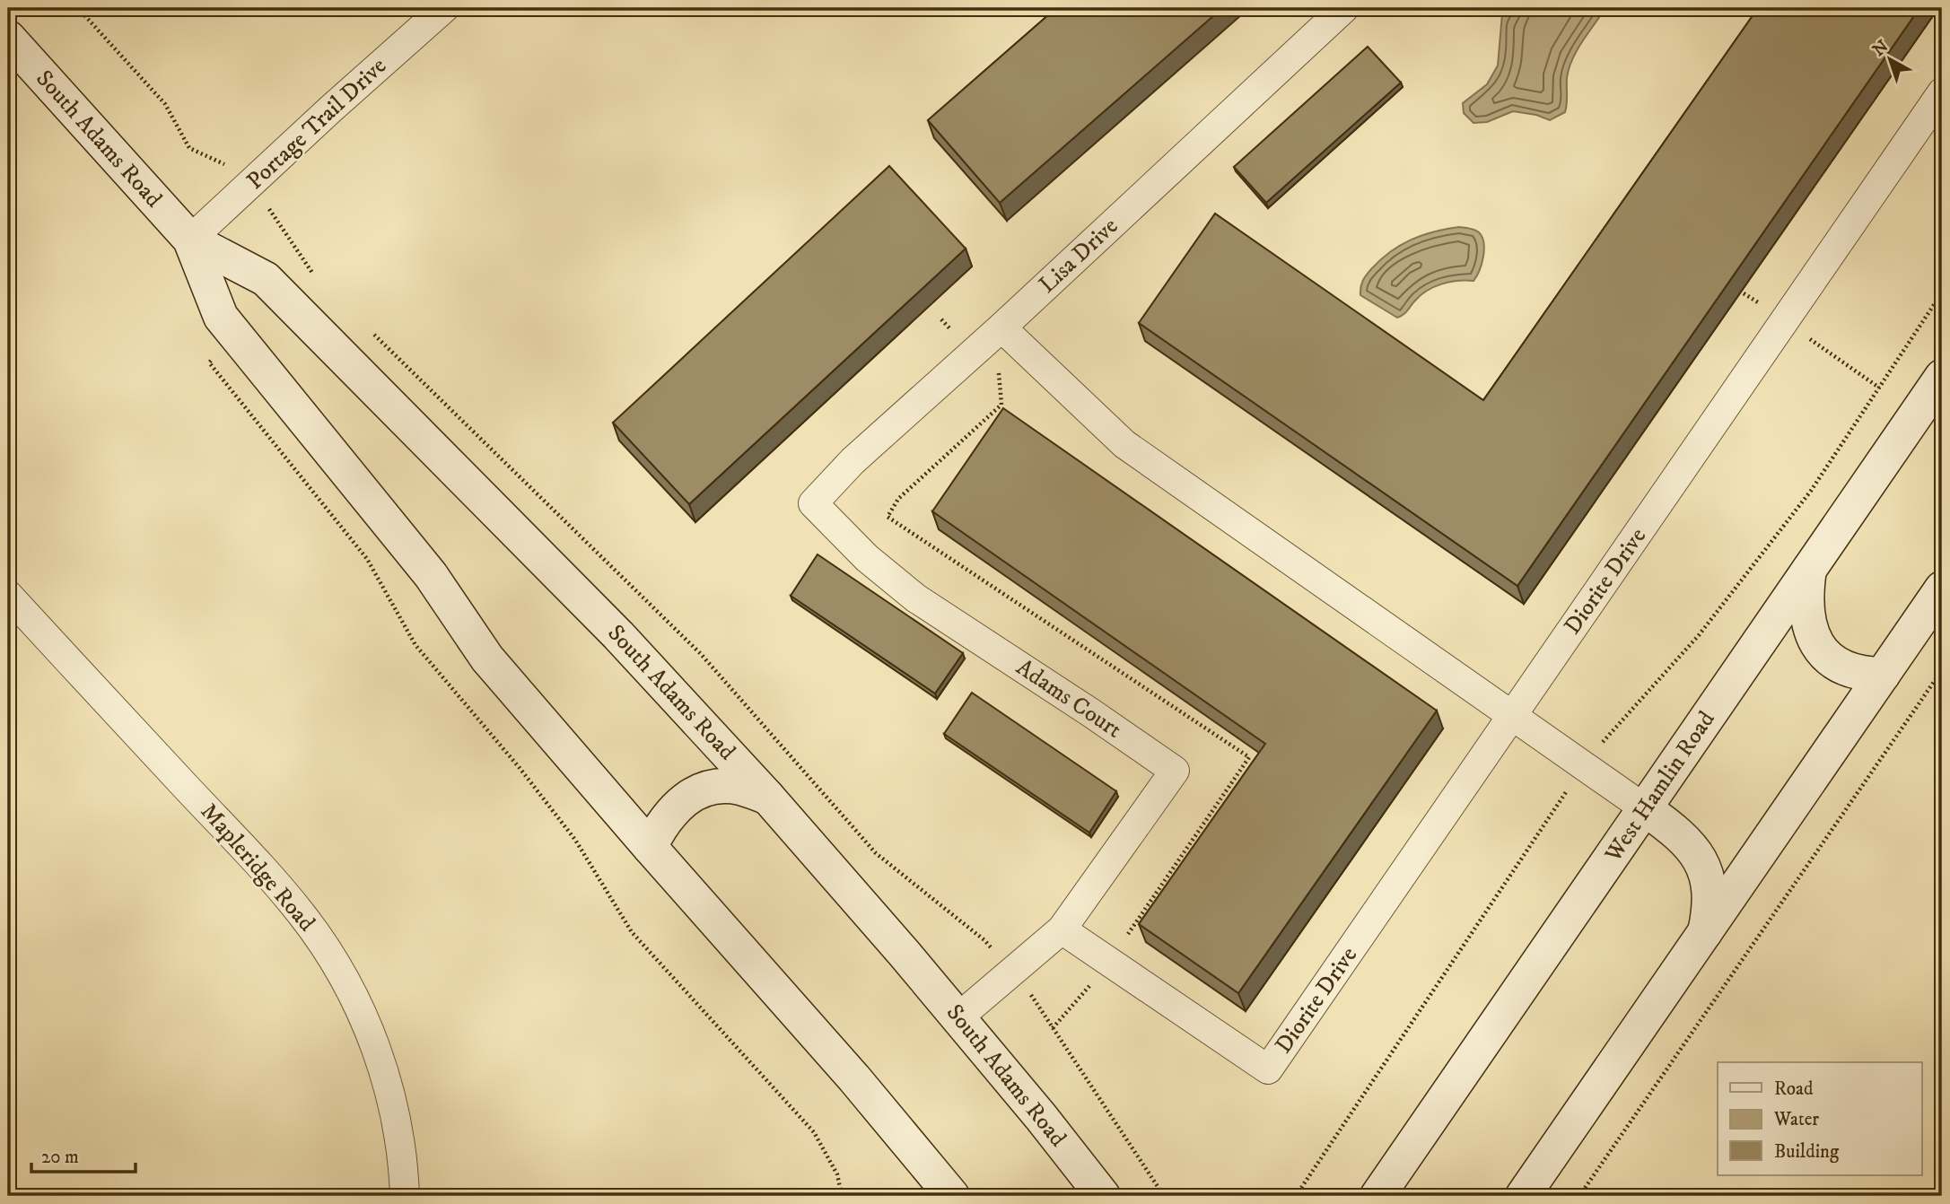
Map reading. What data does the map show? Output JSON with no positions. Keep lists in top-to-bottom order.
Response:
{
  "streets": {
    "main road": ["South Adams Road", "West Hamlin Road"],
    "street": [
      "Portage Trail Drive",
      "Lisa Drive",
      "Diorite Drive",
      "Adams Court",
      "Mapleridge Road"
    ]
  },
  "crossings": [
    ["Portage Trail Drive", "South Adams Road"],
    ["South Adams Road", "Adams Court"],
    ["Lisa Drive", "Adams Court"],
    ["Diorite Drive", "Adams Court"]
  ],
  "legend": ["Road", "Water", "Building"],
  "scale_bar": "20 m",
  "north": "top left"
}
